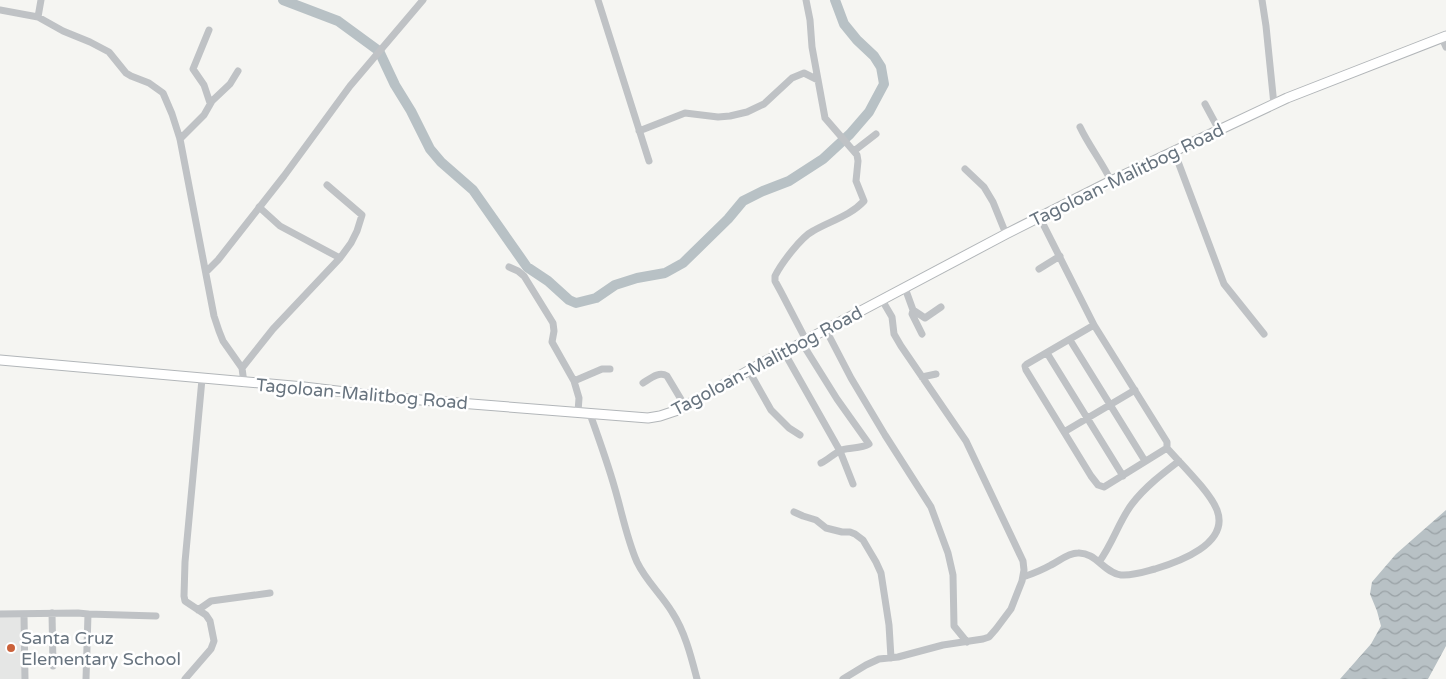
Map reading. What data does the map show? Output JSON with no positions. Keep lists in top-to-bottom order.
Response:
{
  "streets": {
    "main road": ["Tagoloan-Malitbog Road"]
  },
  "places": ["Santa Cruz Elementary School"]
}
